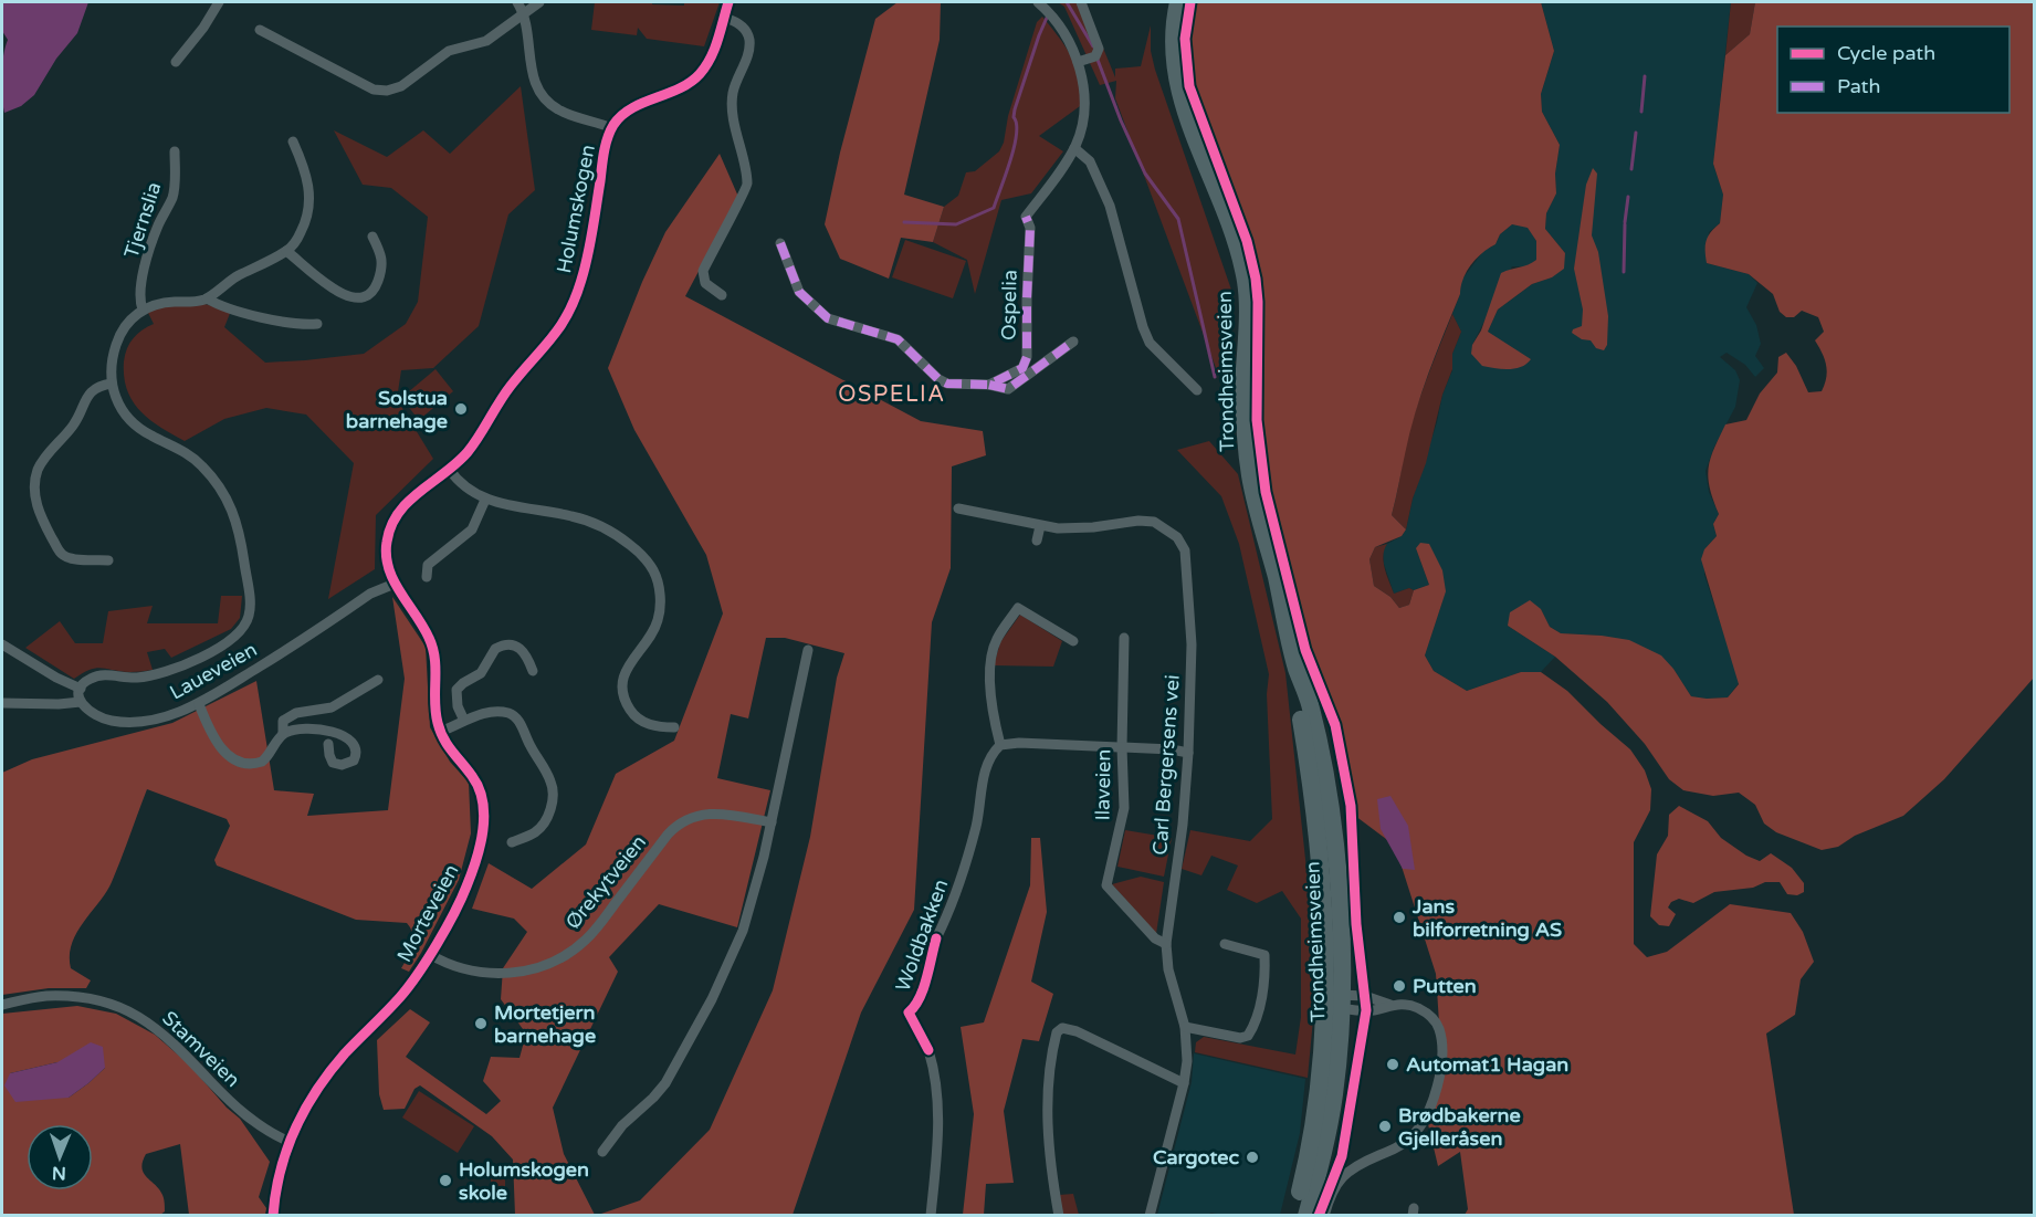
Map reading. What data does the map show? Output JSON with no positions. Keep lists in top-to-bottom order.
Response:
{
  "streets": {
    "highway": ["Trondheimsveien"],
    "street": [
      "Holumskogen",
      "Tjernslia",
      "Ospelia",
      "Laueveien",
      "Carl Bergersens vei",
      "Ilaveien",
      "Ørekytveien",
      "Morteveien",
      "Woldbakken",
      "Stamveien"
    ]
  },
  "crossings": [
    ["Holumskogen", "Morteveien"],
    ["Tjernslia", "Laueveien"],
    ["Laueveien", "Morteveien"],
    ["Carl Bergersens vei", "Ilaveien"],
    ["Ørekytveien", "Morteveien"],
    ["Morteveien", "Stamveien"]
  ],
  "districts": ["OSPELIA"],
  "places": [
    "Solstua barnehage",
    "Jans bilforretning AS",
    "Putten",
    "Mortetjern barnehage",
    "Automat1 Hagan",
    "Brødbakerne Gjelleråsen",
    "Cargotec",
    "Holumskogen skole"
  ],
  "legend": ["Cycle path", "Path"],
  "north": "bottom"
}
